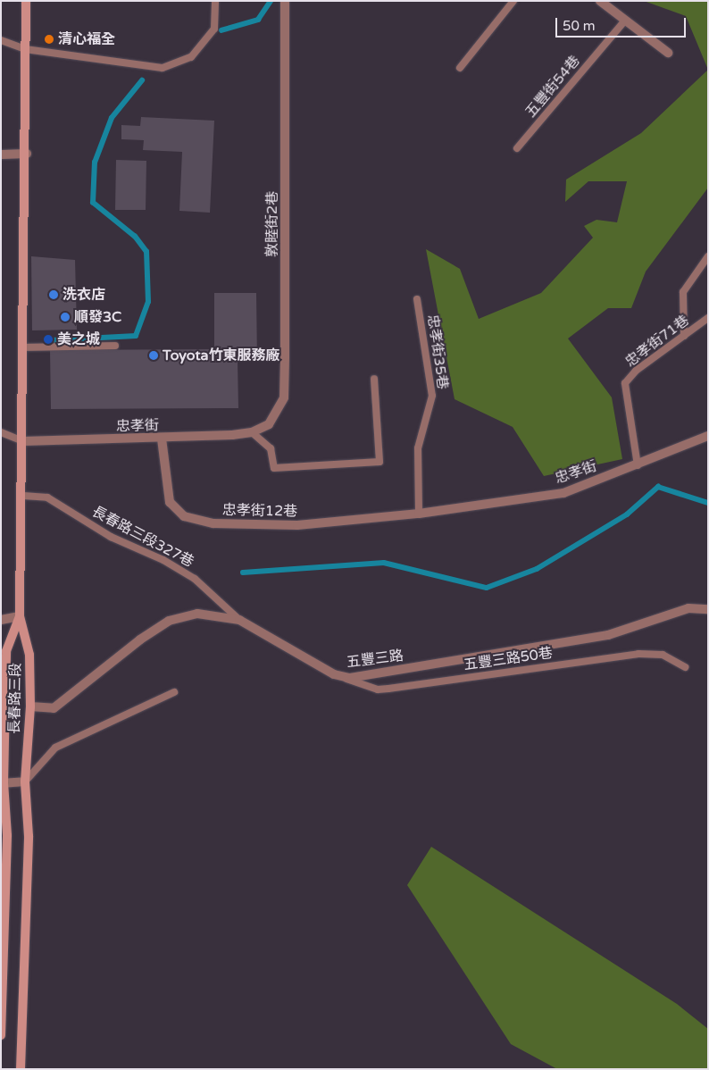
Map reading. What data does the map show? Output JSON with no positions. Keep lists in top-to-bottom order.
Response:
{
  "streets": {
    "main road": ["長春路三段"],
    "street": [
      "敦睦街2巷",
      "忠孝街",
      "忠孝街12巷",
      "五豐三路"
    ],
    "lane": [
      "五豐街54巷",
      "忠孝街71巷",
      "忠孝街35巷",
      "長春路三段327巷",
      "五豐三路50巷"
    ]
  },
  "crossings": [
    ["敦睦街2巷", "忠孝街"],
    ["忠孝街71巷", "忠孝街"],
    ["忠孝街35巷", "忠孝街"],
    ["忠孝街35巷", "忠孝街12巷"],
    ["忠孝街", "忠孝街12巷"],
    ["忠孝街", "長春路三段"],
    ["長春路三段327巷", "五豐三路"],
    ["長春路三段327巷", "長春路三段"],
    ["五豐三路", "五豐三路50巷"],
    ["五豐三路", "長春路三段"]
  ],
  "places": [
    "清心福全",
    "洗衣店",
    "順發3C",
    "美之城",
    "Toyota竹東服務廠"
  ],
  "scale_bar": "50 m"
}
